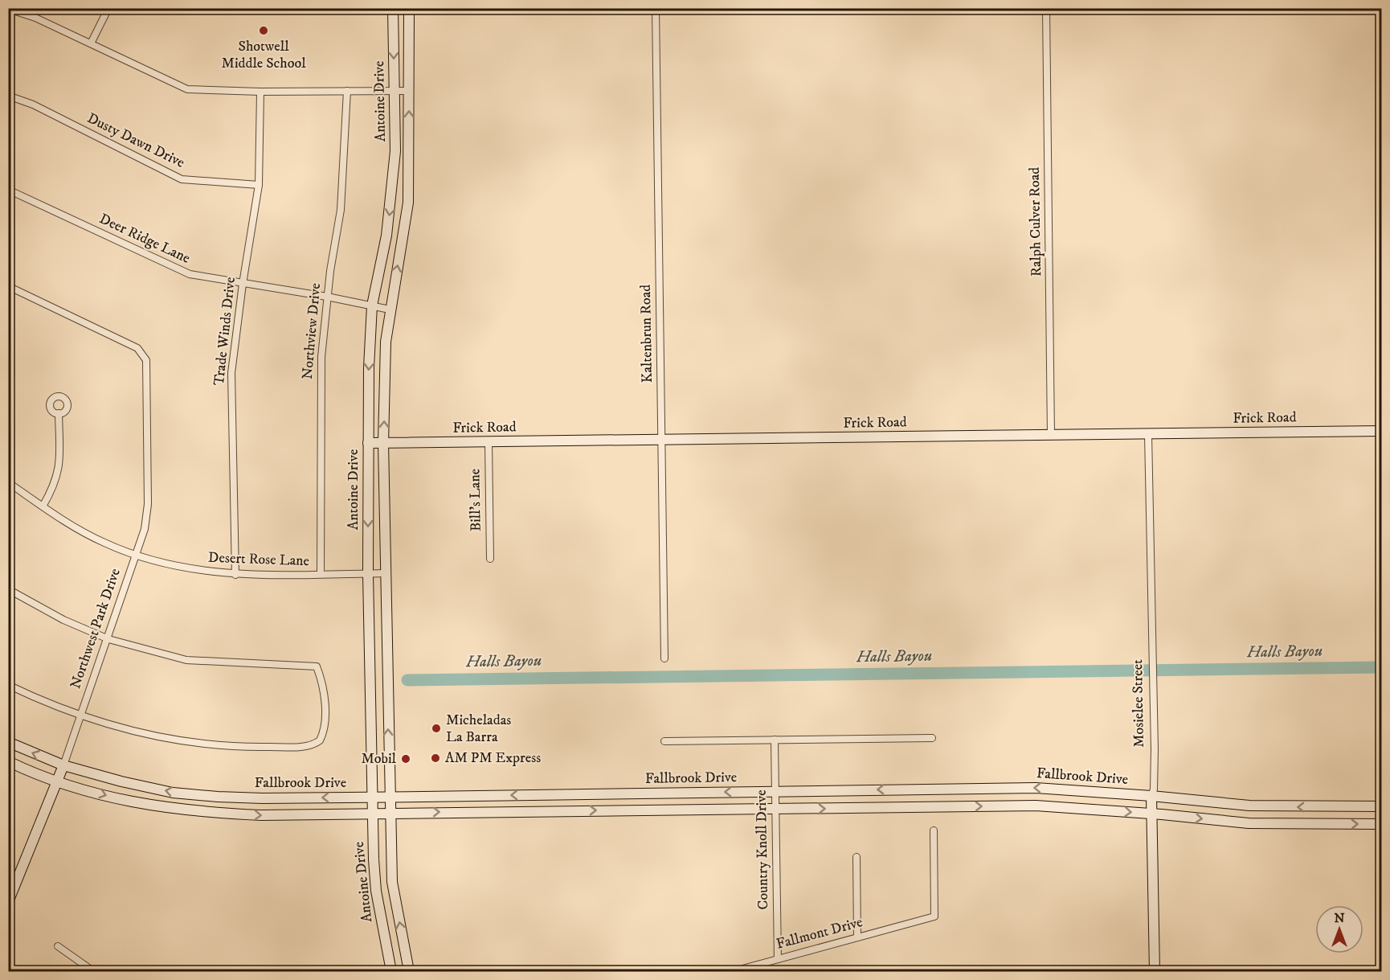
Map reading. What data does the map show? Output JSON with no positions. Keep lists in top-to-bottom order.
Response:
{
  "streets": {
    "main road": [
      "Antoine Drive",
      "Frick Road",
      "Northwest Park Drive",
      "Mosielee Street",
      "Fallbrook Drive"
    ],
    "street": [
      "Dusty Dawn Drive",
      "Ralph Culver Road",
      "Deer Ridge Lane",
      "Trade Winds Drive",
      "Northview Drive",
      "Kaltenbrun Road",
      "Bill's Lane",
      "Desert Rose Lane",
      "Country Knoll Drive",
      "Fallmont Drive"
    ]
  },
  "crossings": [
    ["Antoine Drive", "Deer Ridge Lane"],
    ["Antoine Drive", "Frick Road"],
    ["Antoine Drive", "Desert Rose Lane"],
    ["Antoine Drive", "Fallbrook Drive"],
    ["Dusty Dawn Drive", "Trade Winds Drive"],
    ["Ralph Culver Road", "Frick Road"],
    ["Deer Ridge Lane", "Trade Winds Drive"],
    ["Deer Ridge Lane", "Northview Drive"],
    ["Trade Winds Drive", "Desert Rose Lane"],
    ["Northview Drive", "Desert Rose Lane"],
    ["Kaltenbrun Road", "Frick Road"],
    ["Frick Road", "Bill's Lane"],
    ["Frick Road", "Mosielee Street"],
    ["Desert Rose Lane", "Northwest Park Drive"],
    ["Northwest Park Drive", "Fallbrook Drive"],
    ["Mosielee Street", "Fallbrook Drive"],
    ["Fallbrook Drive", "Country Knoll Drive"],
    ["Country Knoll Drive", "Fallmont Drive"]
  ],
  "water": ["Halls Bayou"],
  "places": [
    "Shotwell Middle School",
    "Micheladas La Barra",
    "AM PM Express",
    "Mobil"
  ],
  "north": "top"
}
